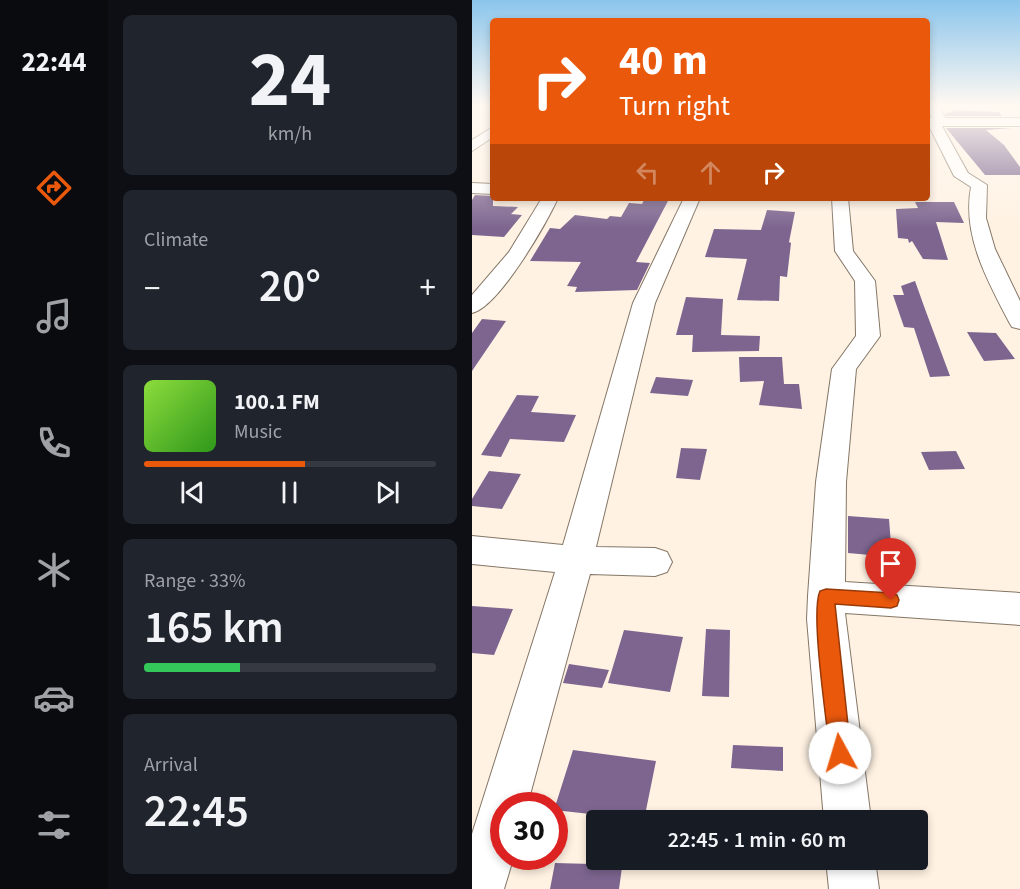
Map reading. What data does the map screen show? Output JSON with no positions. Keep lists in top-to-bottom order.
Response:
{
  "page": {
    "tabs": "22:44",
    "tile": [
      ["24", "km/h"],
      "Climate",
      ["Range · 33%", "165 km"],
      ["Arrival", "22:45"]
    ],
    "turn": ["40 m", "Turn right"],
    "heat": ["−", "20°", "+"],
    "song": ["100.1 FM", "Music"],
    "limit": "30",
    "trip": "22:45 · 1 min · 60 m"
  }
}
